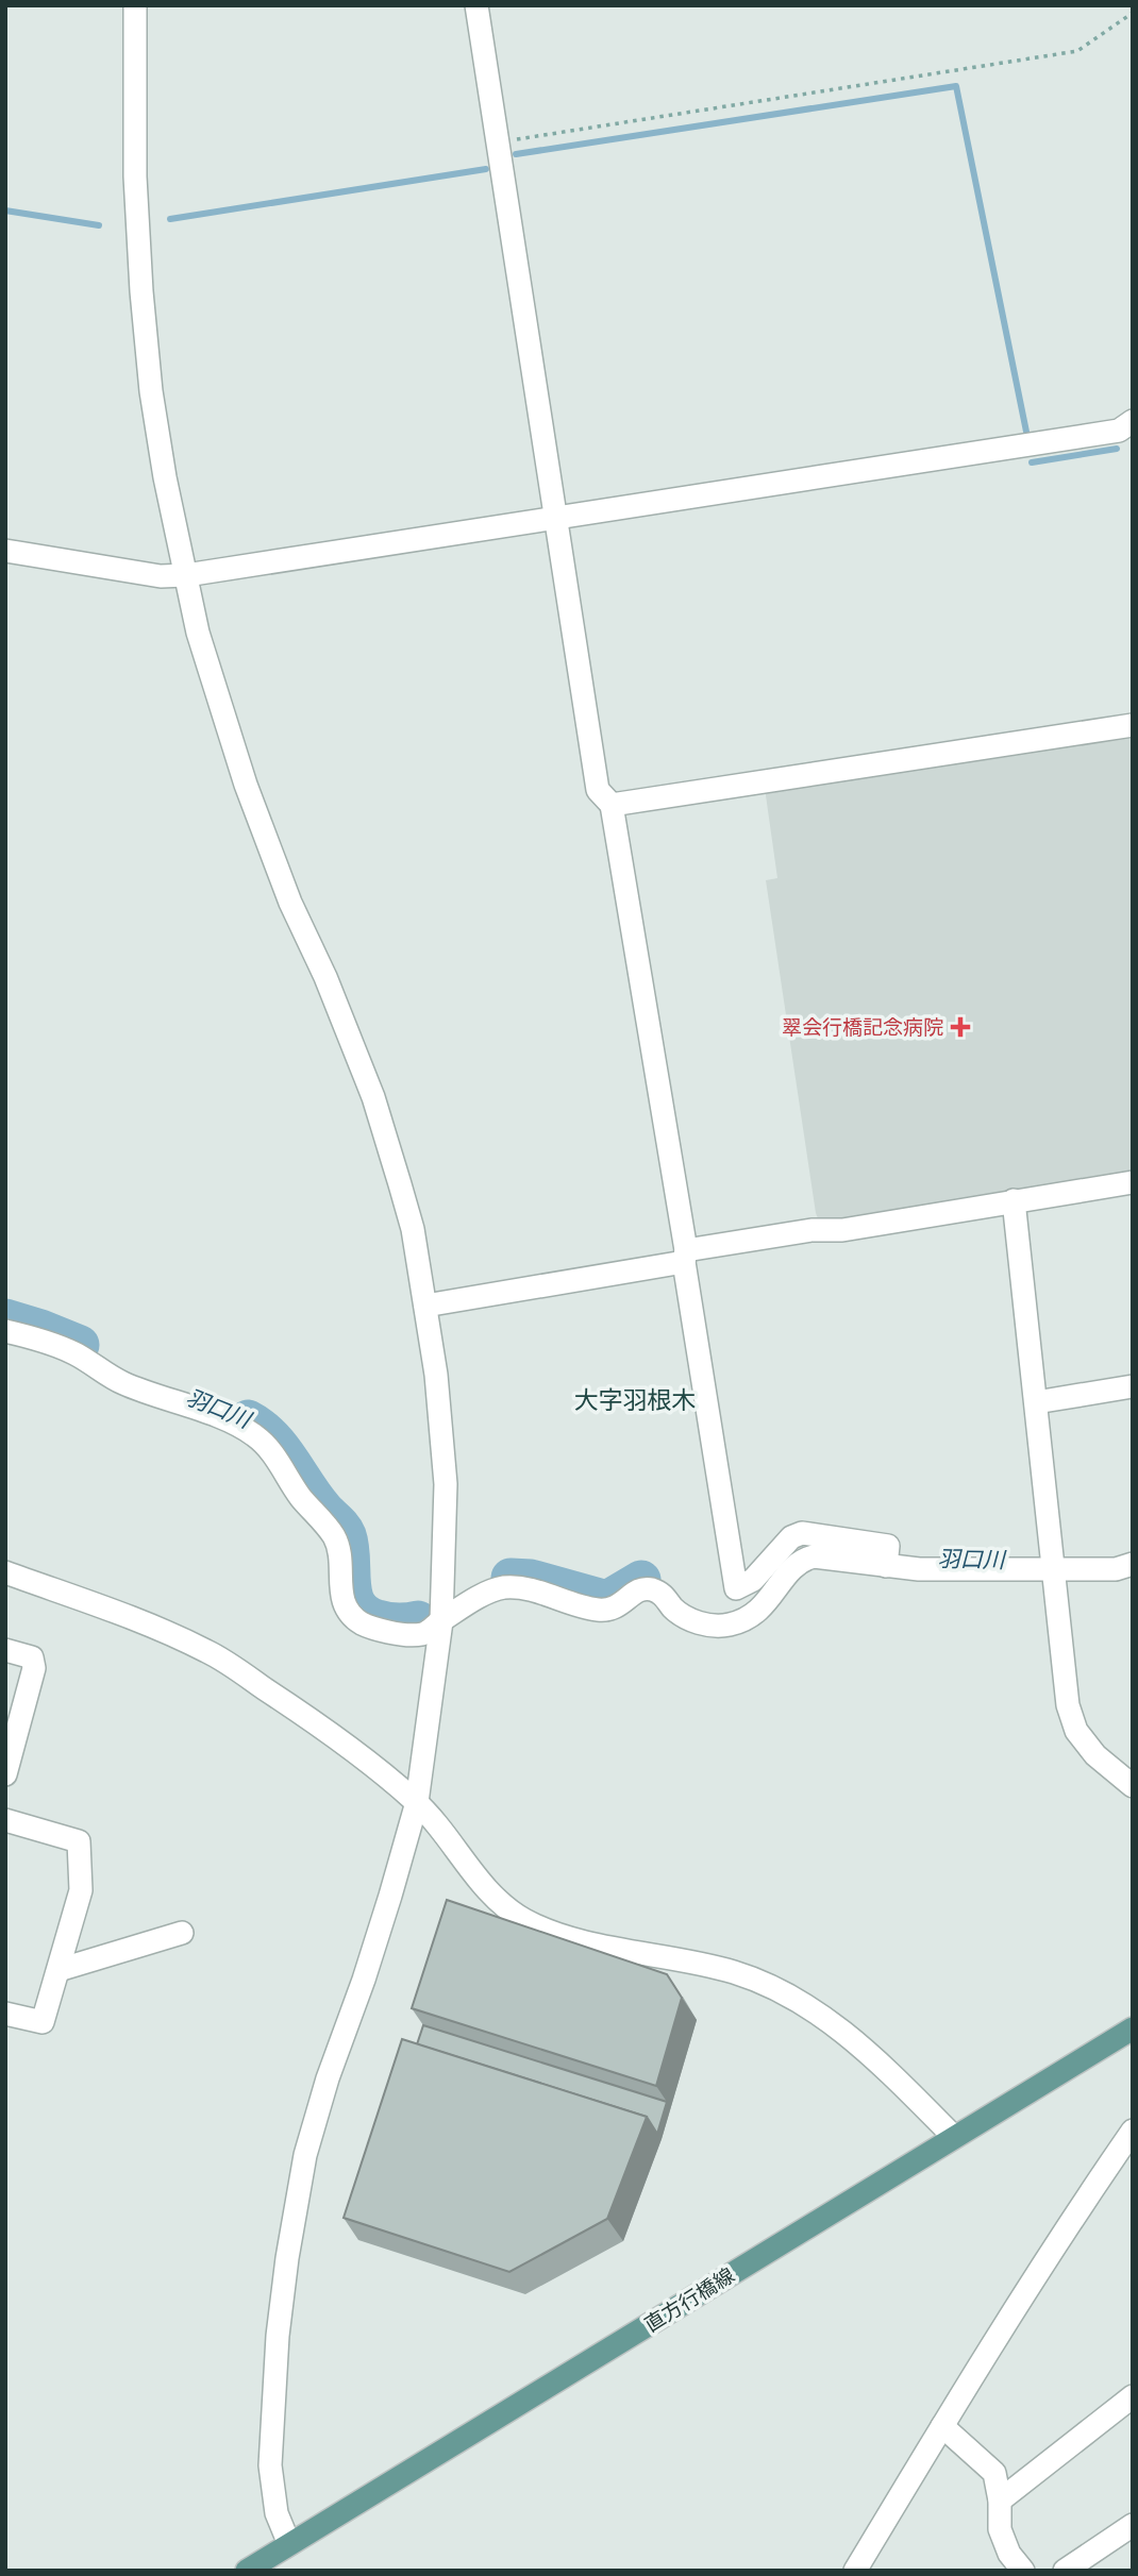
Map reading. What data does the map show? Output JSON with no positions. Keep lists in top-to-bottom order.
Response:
{
  "streets": {
    "main road": ["直方行橋線"]
  },
  "districts": ["大字羽根木"],
  "water": ["羽口川"],
  "places": {
    "health": ["翠会行橋記念病院"]
  }
}
